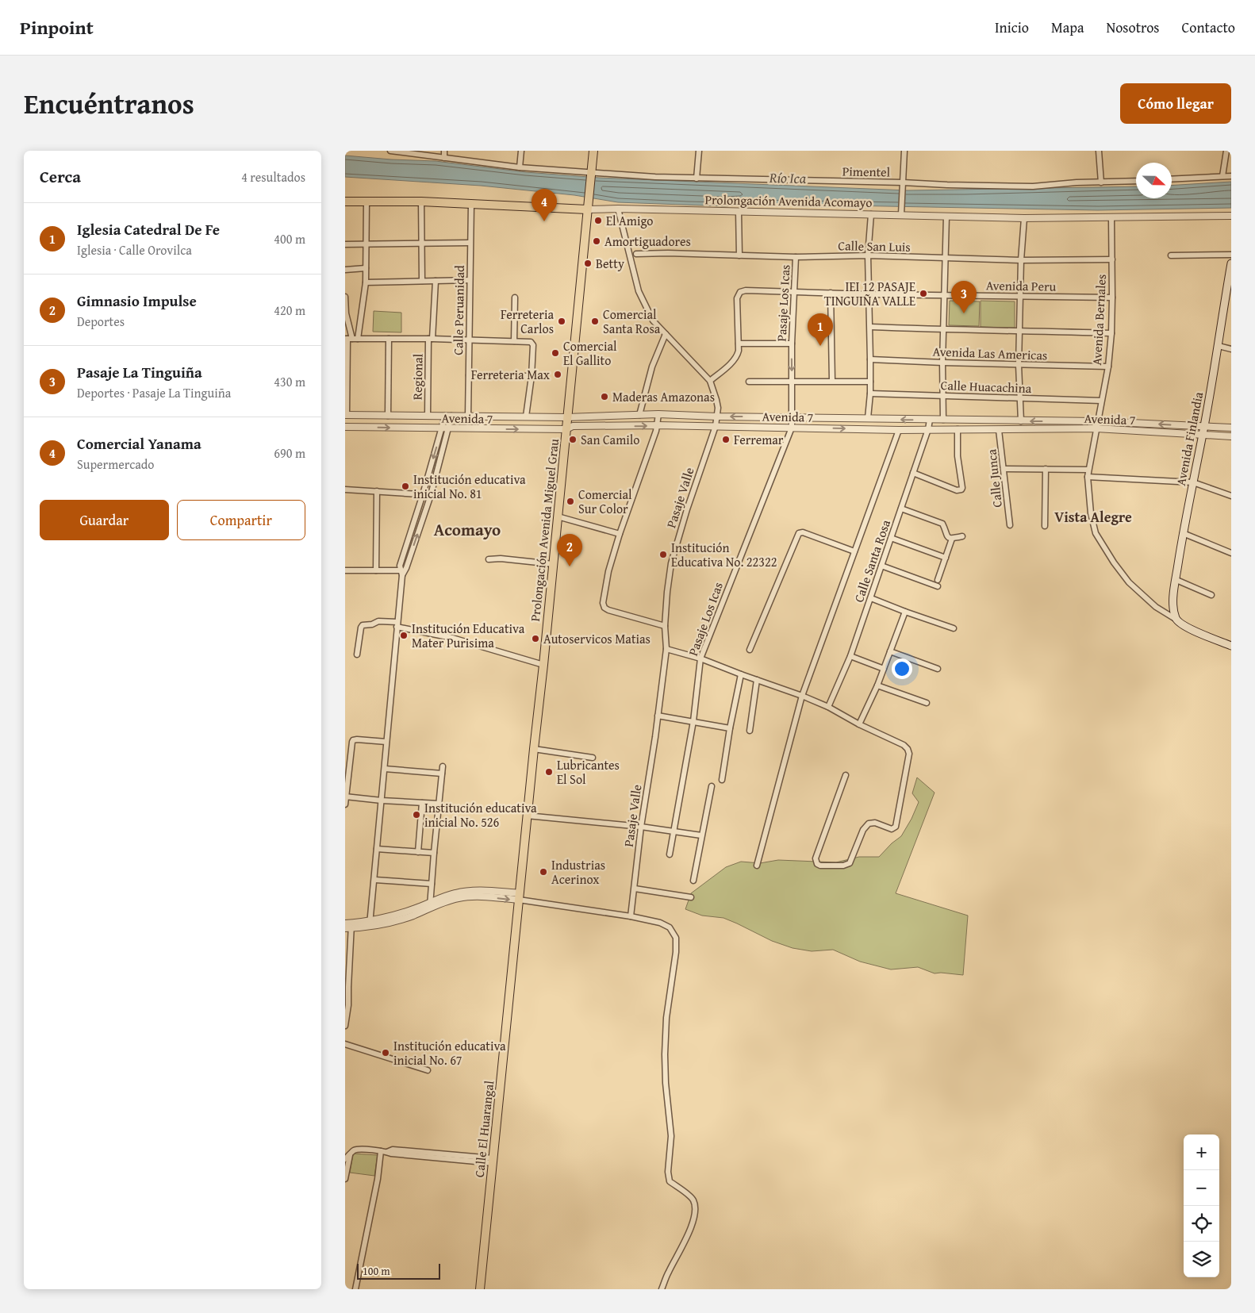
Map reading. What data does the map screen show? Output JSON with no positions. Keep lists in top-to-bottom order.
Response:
{
  "streets": {
    "main road": [
      "Prolongación Avenida Acomayo",
      "Avenida Finlandia",
      "Prolongación Avenida Miguel Grau",
      "Calle El Huarangal"
    ],
    "street": [
      "Pimentel",
      "Calle San Luis",
      "Avenida Peru",
      "Pasaje Los Icas",
      "Calle Peruanidad",
      "Avenida Bernales",
      "Avenida Las Americas",
      "Regional",
      "Calle Huacachina",
      "Avenida 7",
      "Calle Junca",
      "Pasaje Valle",
      "Calle Santa Rosa"
    ]
  },
  "crossings": [
    ["Pimentel", "Prolongación Avenida Miguel Grau"],
    ["Prolongación Avenida Acomayo", "Calle Peruanidad"],
    ["Prolongación Avenida Acomayo", "Avenida Bernales"],
    ["Prolongación Avenida Acomayo", "Pasaje Valle"],
    ["Prolongación Avenida Acomayo", "Prolongación Avenida Miguel Grau"],
    ["Calle San Luis", "Pasaje Los Icas"],
    ["Calle San Luis", "Avenida Bernales"],
    ["Avenida Peru", "Pasaje Los Icas"],
    ["Avenida Peru", "Avenida Bernales"],
    ["Pasaje Los Icas", "Avenida 7"],
    ["Calle Peruanidad", "Avenida 7"],
    ["Avenida Bernales", "Avenida Las Americas"],
    ["Avenida Bernales", "Calle Huacachina"],
    ["Avenida Bernales", "Avenida 7"],
    ["Avenida Bernales", "Avenida Finlandia"],
    ["Regional", "Avenida 7"],
    ["Avenida 7", "Avenida Finlandia"],
    ["Avenida 7", "Calle Junca"],
    ["Avenida 7", "Pasaje Valle"],
    ["Avenida 7", "Prolongación Avenida Miguel Grau"],
    ["Avenida 7", "Calle Santa Rosa"],
    ["Prolongación Avenida Miguel Grau", "Calle El Huarangal"]
  ],
  "districts": ["Vista Alegre", "Acomayo"],
  "water": ["Río Ica"],
  "places": [
    "El Amigo",
    "Amortiguadores",
    "Betty",
    "IEI 12 PASAJE TINGUIÑA VALLE",
    "Ferreteria Carlos",
    "Comercial Santa Rosa",
    "Comercial El Gallito",
    "Ferreteria Max",
    "Maderas Amazonas",
    "San Camilo",
    "Ferremar",
    "Institución educativa inicial No. 81",
    "Comercial Sur Color",
    "Institución Educativa No. 22322",
    "Institución Educativa Mater Purisima",
    "Autoservicos Matias",
    "Lubricantes El Sol",
    "Institución educativa inicial No. 526",
    "Industrias Acerinox",
    "Institución educativa inicial No. 67"
  ],
  "scale_bar": "100 m",
  "north": "right",
  "page": {
    "header": "Pinpoint",
    "nav": [
      "Inicio",
      "Mapa",
      "Nosotros",
      "Contacto"
    ],
    "title": "Encuéntranos",
    "buttons": [
      "Cómo llegar",
      ["Guardar", "Compartir"]
    ],
    "heading": ["Cerca", "4 resultados"],
    "pins": [
      "4",
      "3",
      "1",
      "2"
    ],
    "list": [
      {
        "mark": "1",
        "name": "Iglesia Catedral De Fe",
        "note": "Iglesia · Calle Orovilca",
        "value": "400 m"
      },
      {
        "mark": "2",
        "name": "Gimnasio Impulse",
        "note": "Deportes",
        "value": "420 m"
      },
      {
        "mark": "3",
        "name": "Pasaje La Tinguiña",
        "note": "Deportes · Pasaje La Tinguiña",
        "value": "430 m"
      },
      {
        "mark": "4",
        "name": "Comercial Yanama",
        "note": "Supermercado",
        "value": "690 m"
      }
    ],
    "map_buttons": ["+", "−"],
    "scale": "100 m"
  }
}
